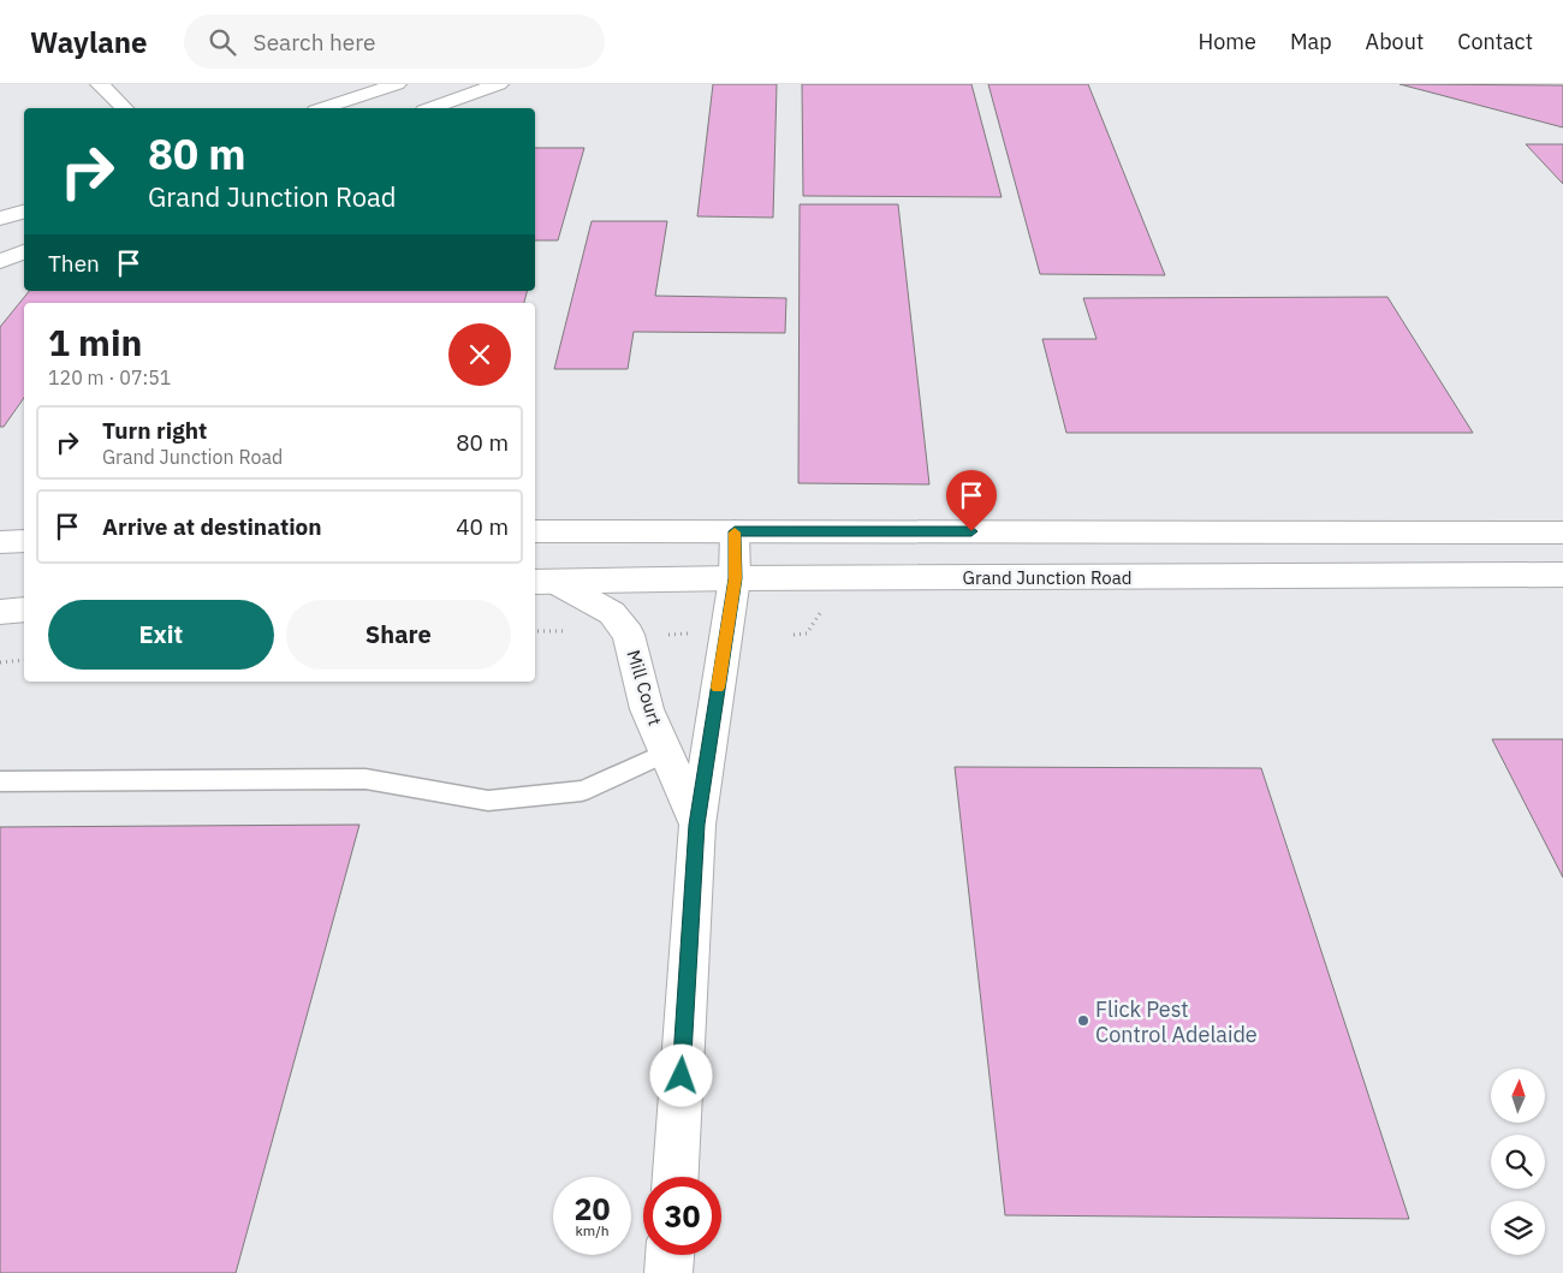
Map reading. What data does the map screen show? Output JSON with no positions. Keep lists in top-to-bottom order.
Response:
{
  "streets": {
    "main road": ["Grand Junction Road", "Mill Court"]
  },
  "crossings": [
    ["Grand Junction Road", "Mill Court"]
  ],
  "places": ["Flick Pest Control Adelaide"],
  "north": "top",
  "page": {
    "header": "Waylane",
    "search": "Search here",
    "nav": [
      "Home",
      "Map",
      "About",
      "Contact"
    ],
    "turn": ["80 m", "Grand Junction Road"],
    "then": "Then",
    "heading": ["1 min", "120 m · 07:51"],
    "list": [
      {
        "name": "Turn right",
        "note": "Grand Junction Road",
        "value": "80 m"
      },
      {
        "name": "Arrive at destination",
        "value": "40 m"
      }
    ],
    "buttons": ["Exit", "Share"],
    "speed": "20 km/h",
    "limit": "30"
  }
}
